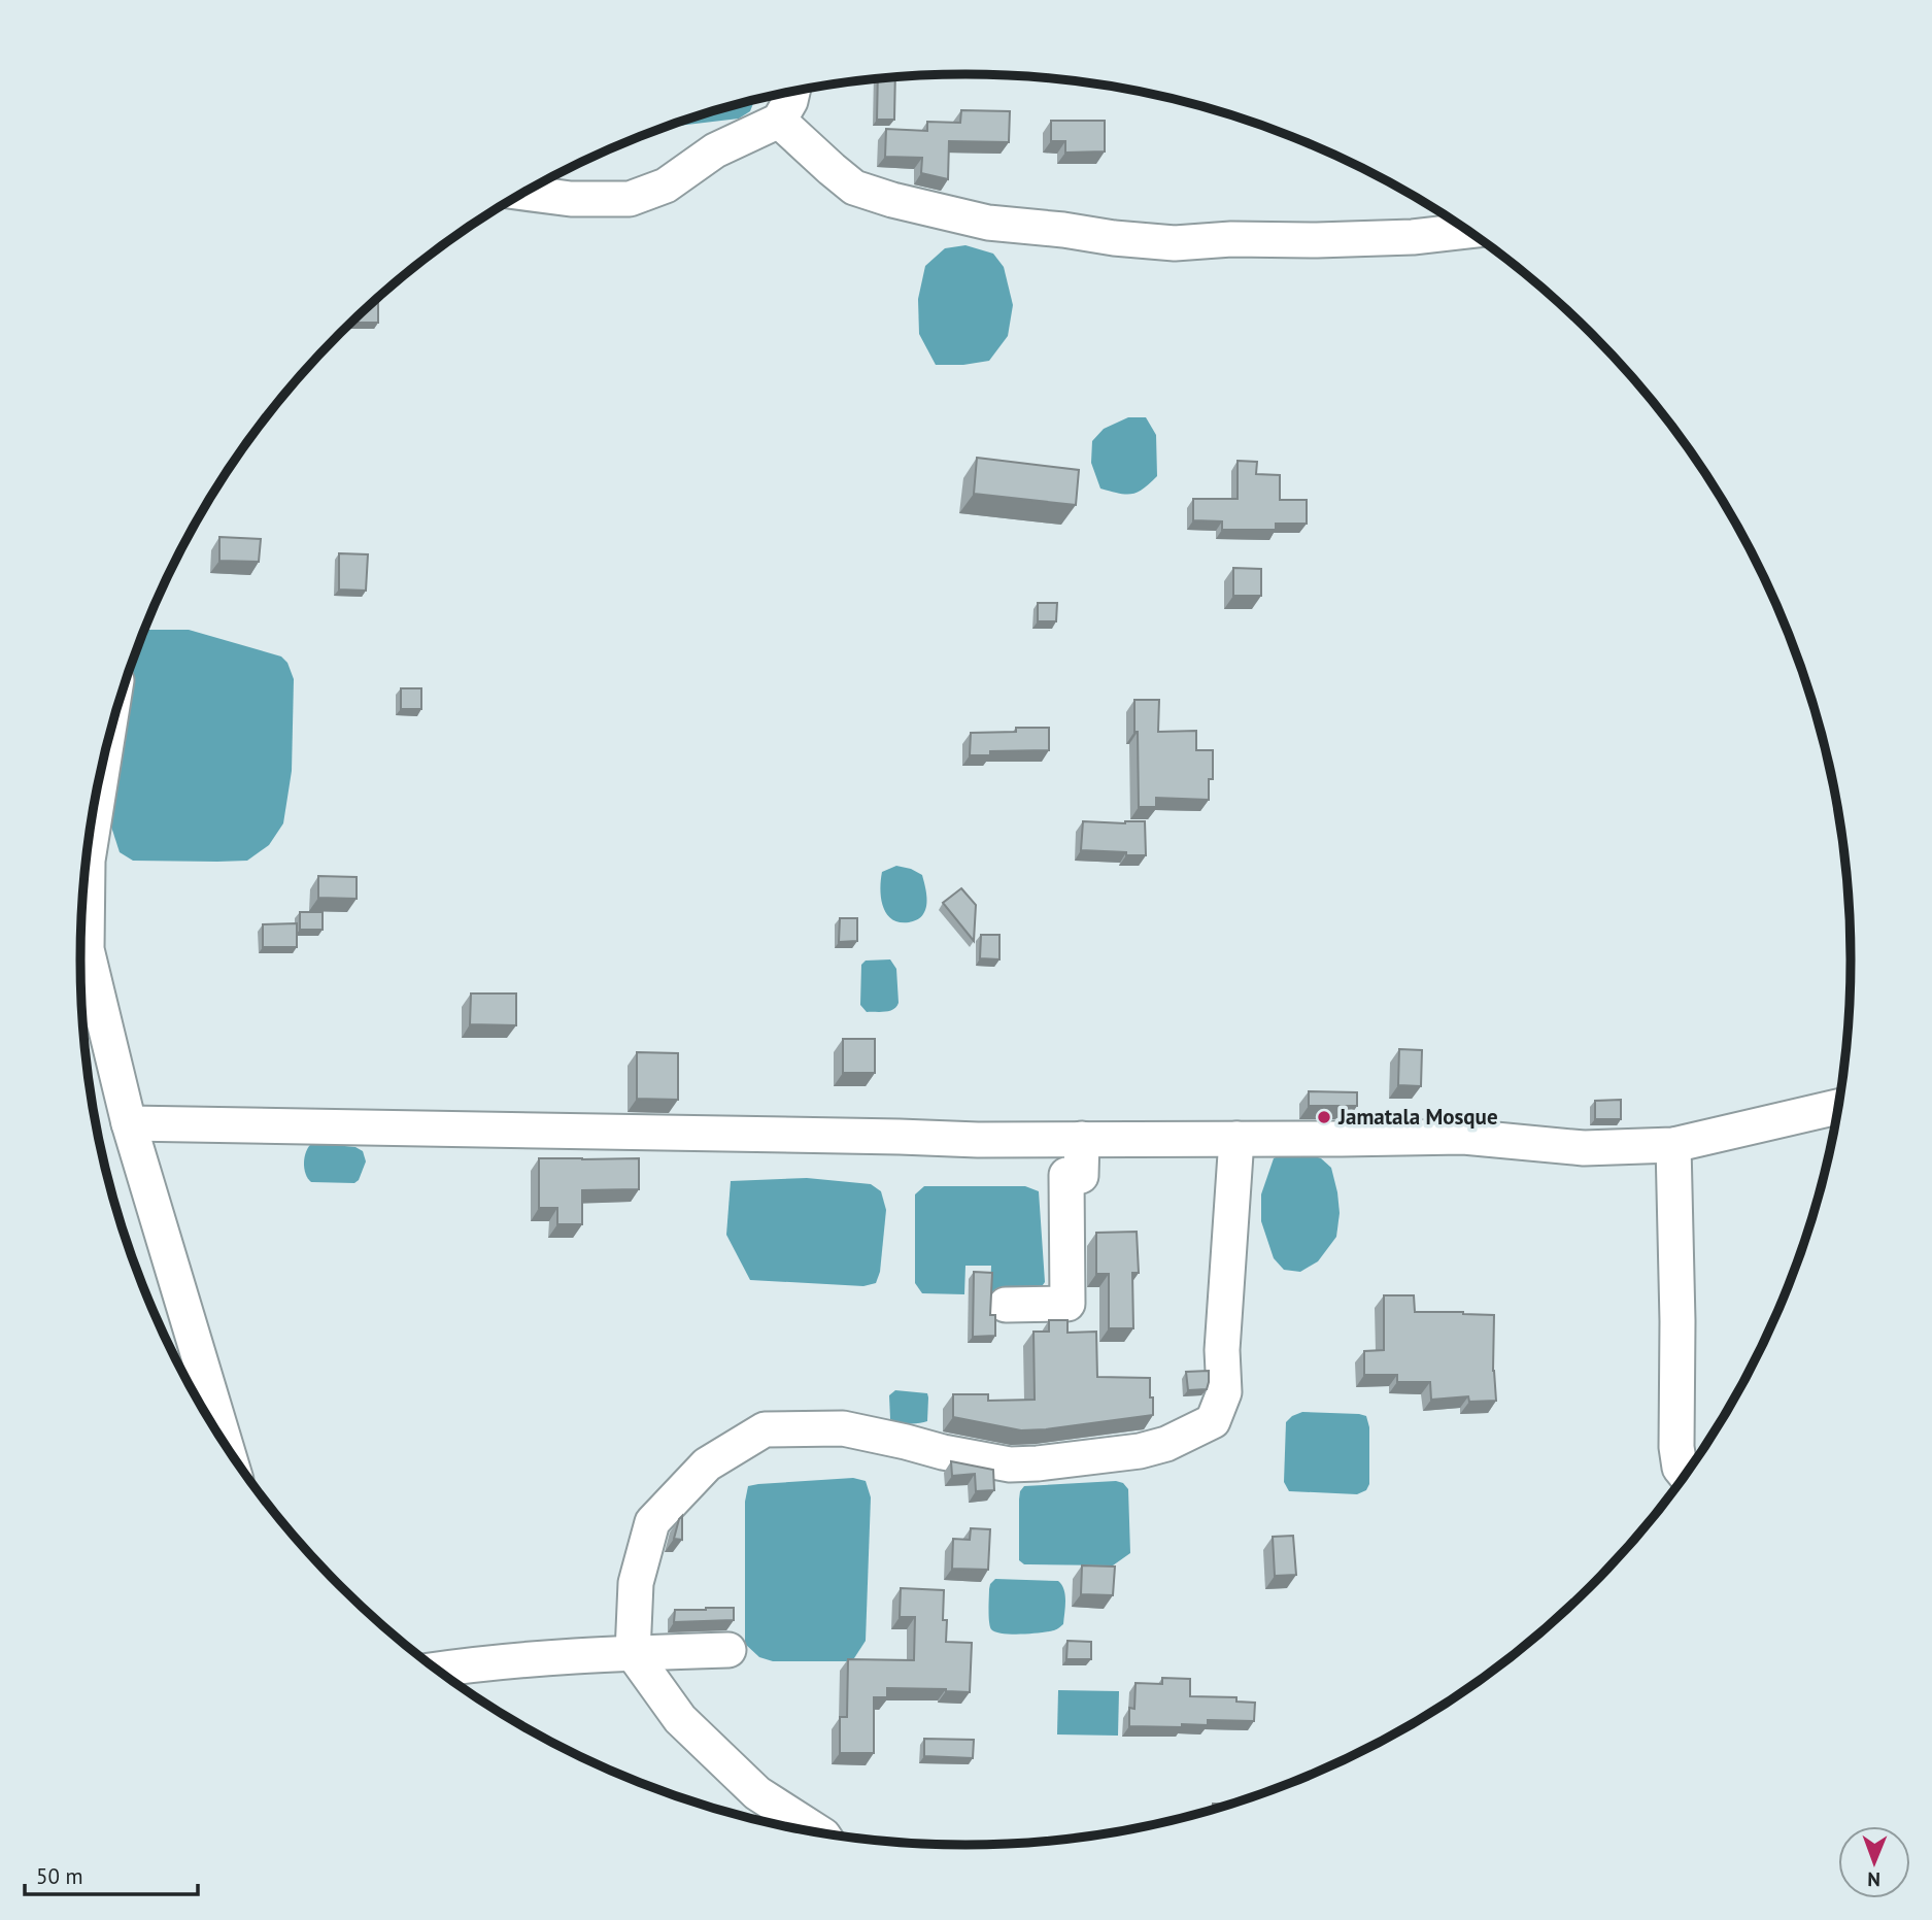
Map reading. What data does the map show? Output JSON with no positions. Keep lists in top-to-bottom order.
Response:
{
  "places": ["Jamatala Mosque"],
  "scale_bar": "50 m",
  "north": "bottom"
}
